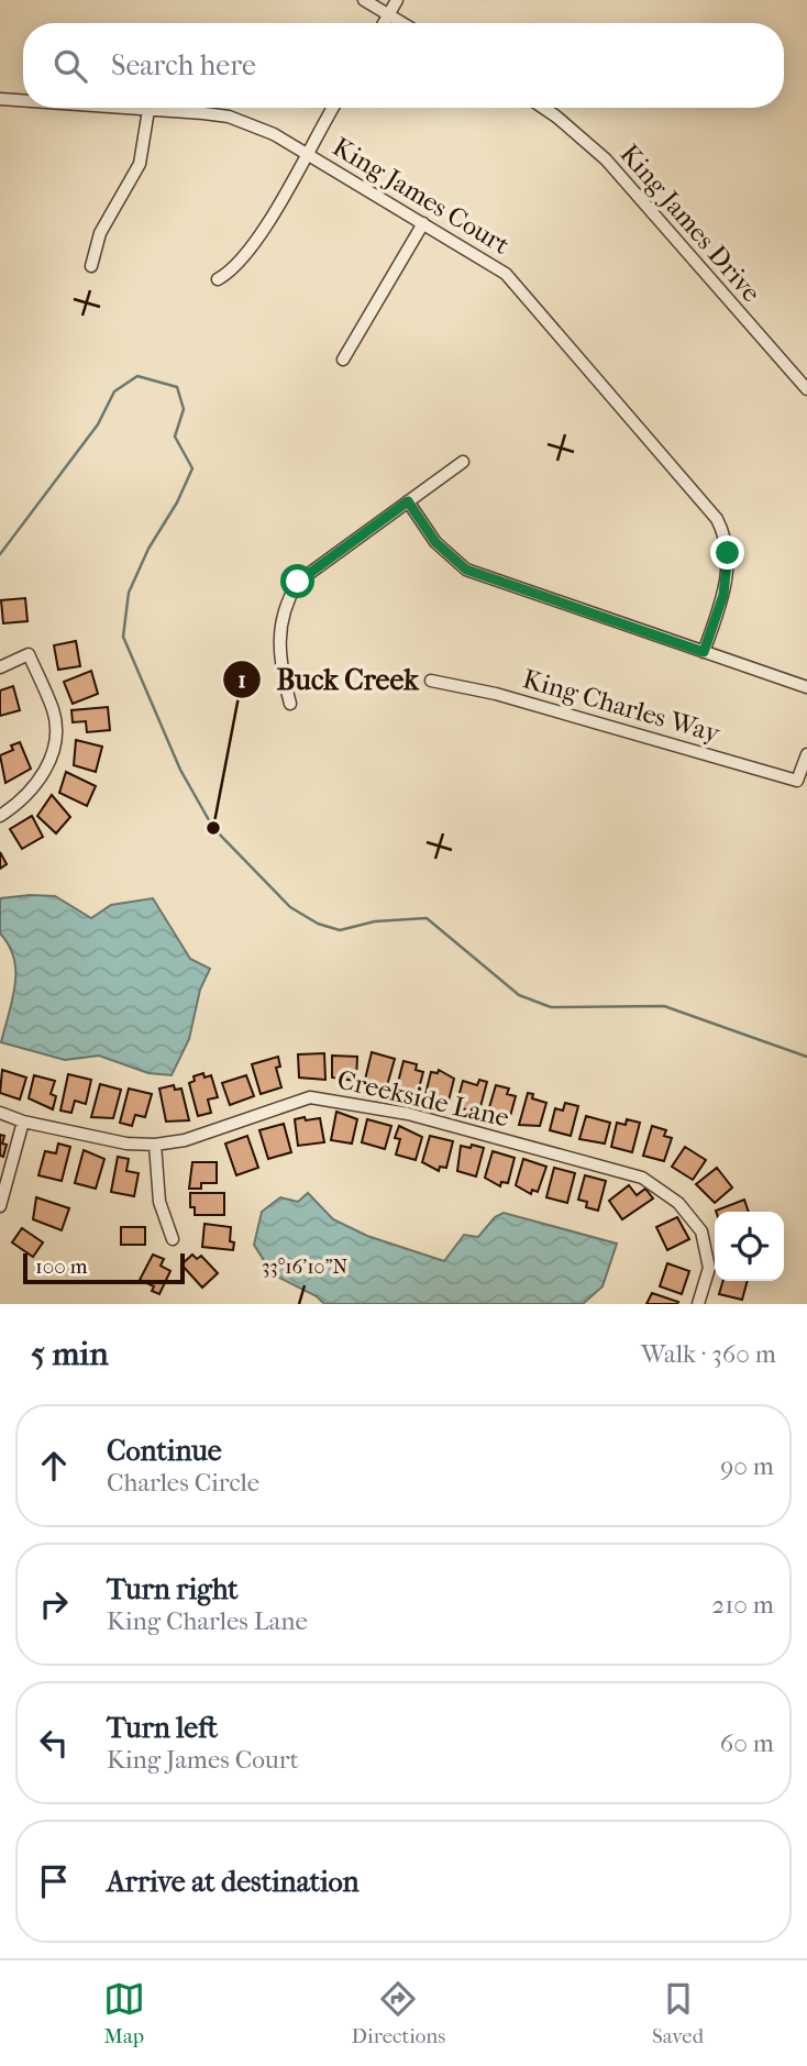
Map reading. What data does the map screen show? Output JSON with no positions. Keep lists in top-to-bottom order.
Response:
{
  "streets": {
    "street": [
      "King James Court",
      "King James Drive",
      "King Charles Way",
      "Creekside Lane"
    ]
  },
  "places": ["Buck Creek"],
  "scale_bar": "100 m",
  "page": {
    "search": "Search here",
    "scale": "100 m",
    "heading": ["5 min", "Walk · 360 m"],
    "list": [
      ["Continue", "Charles Circle", "90 m"],
      ["Turn right", "King Charles Lane", "210 m"],
      ["Turn left", "King James Court", "60 m"],
      "Arrive at destination"
    ],
    "nav": ["Map", "Directions", "Saved"]
  },
  "coordinates": ["33°16'10\"N"]
}
